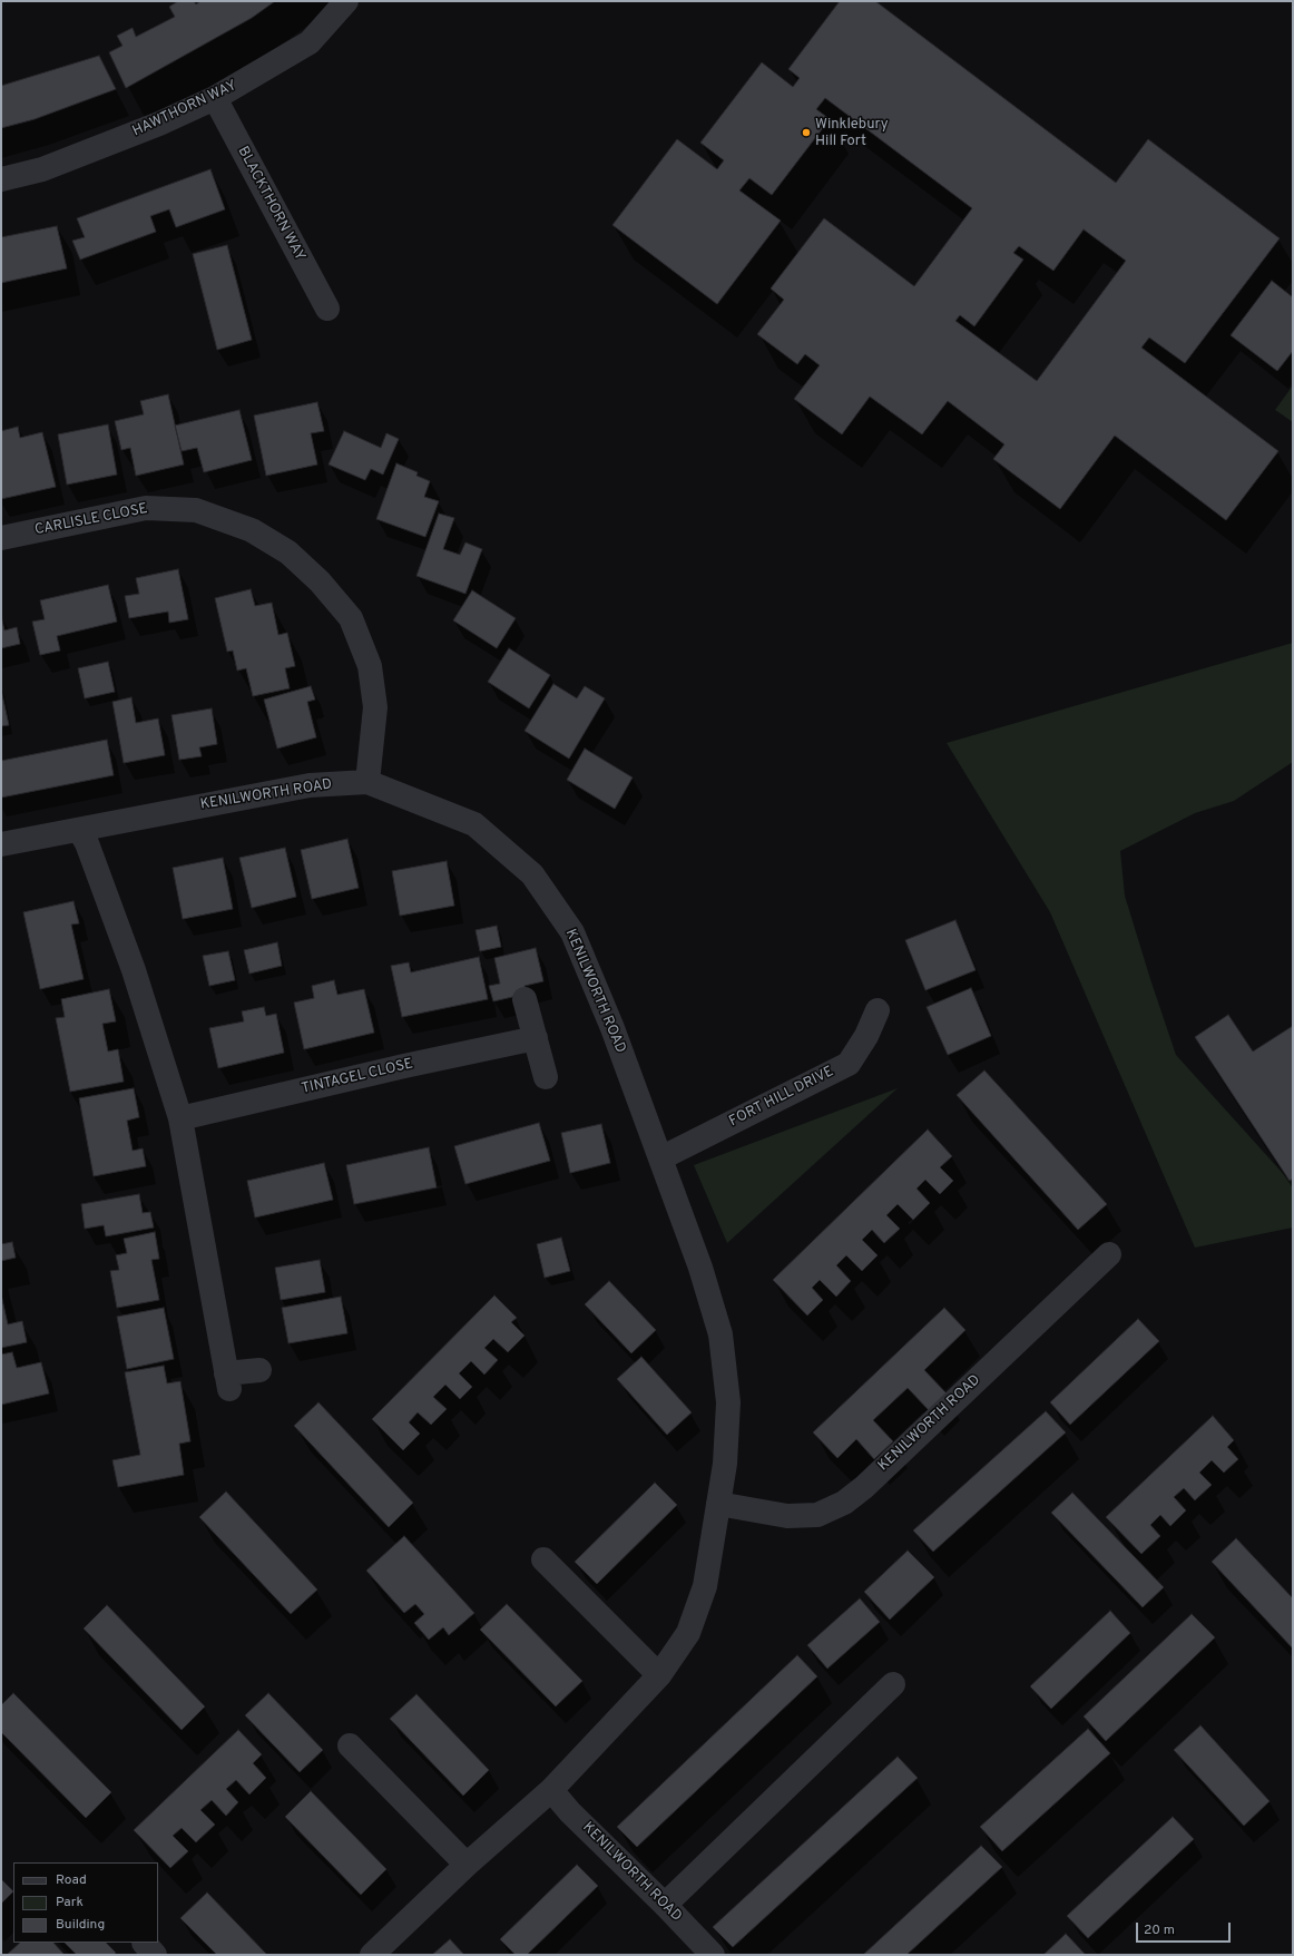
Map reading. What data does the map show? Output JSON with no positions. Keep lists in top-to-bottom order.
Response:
{
  "streets": {
    "street": [
      "HAWTHORN WAY",
      "BLACKTHORN WAY",
      "CARLISLE CLOSE",
      "KENILWORTH ROAD",
      "TINTAGEL CLOSE",
      "FORT HILL DRIVE"
    ]
  },
  "crossings": [
    ["HAWTHORN WAY", "BLACKTHORN WAY"],
    ["CARLISLE CLOSE", "KENILWORTH ROAD"],
    ["KENILWORTH ROAD", "FORT HILL DRIVE"]
  ],
  "places": ["Winklebury Hill Fort"],
  "legend": ["Road", "Park", "Building"],
  "scale_bar": "20 m"
}
